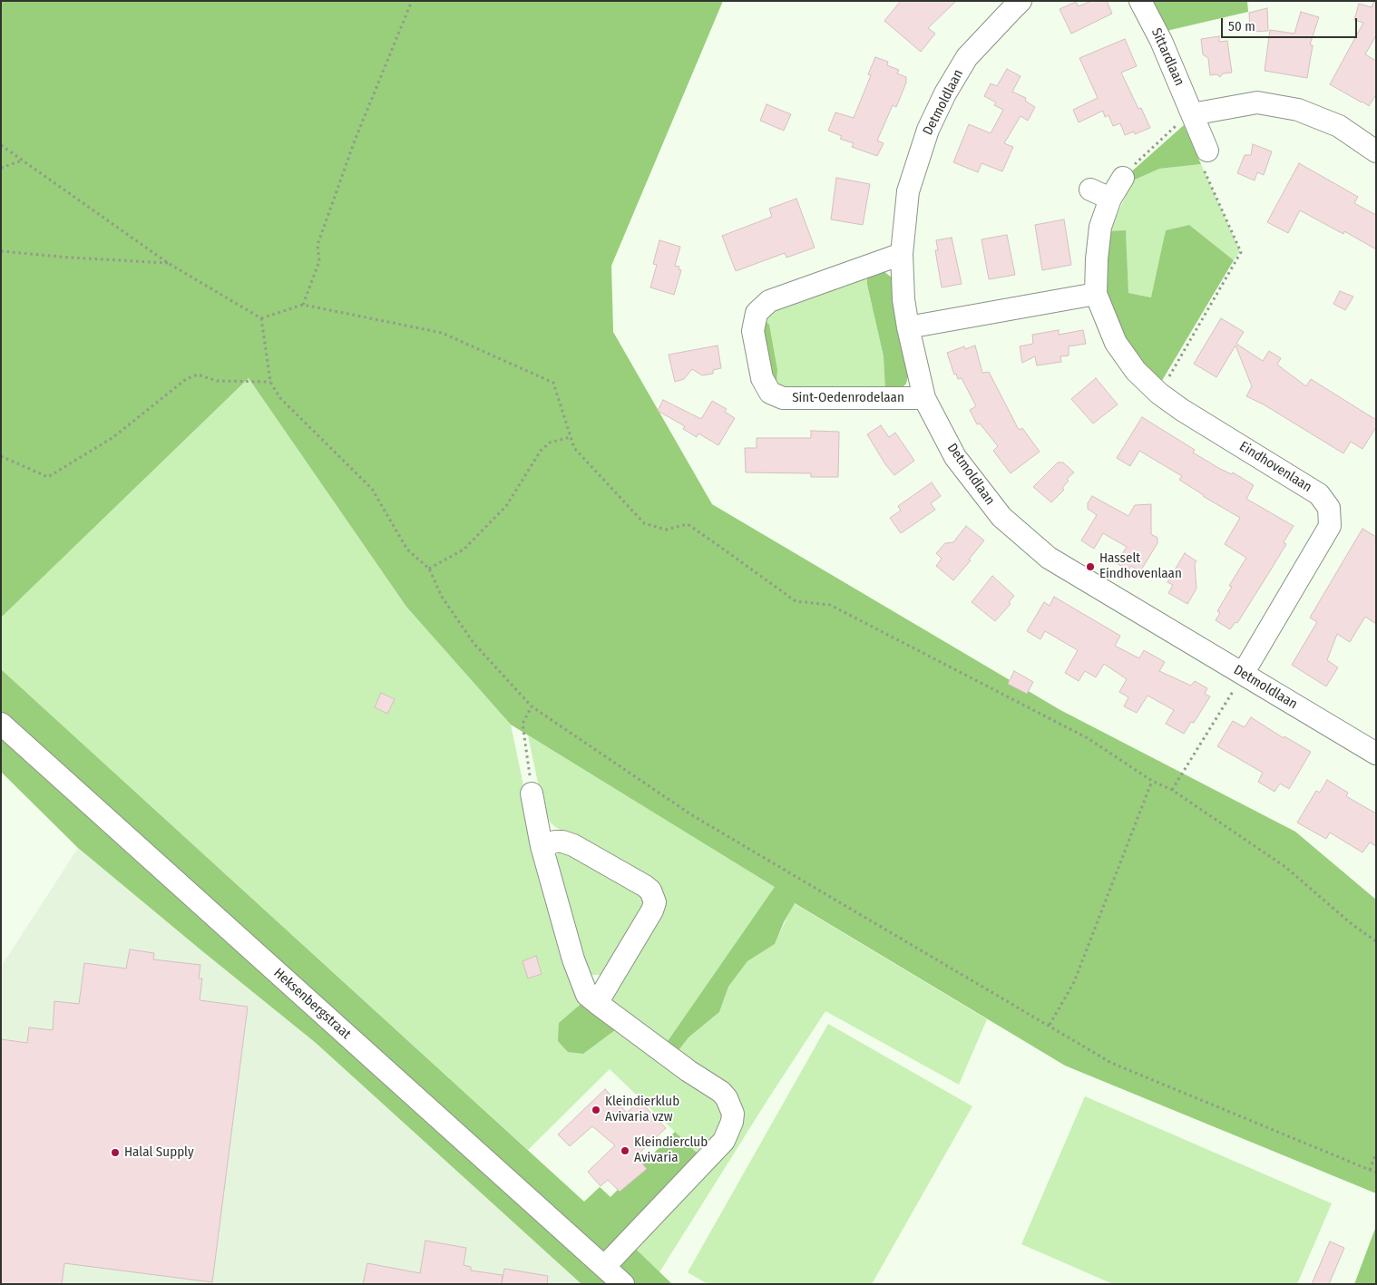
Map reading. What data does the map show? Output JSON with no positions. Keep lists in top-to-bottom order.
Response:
{
  "streets": {
    "street": [
      "Sittardlaan",
      "Detmoldlaan",
      "Sint-Oedenrodelaan",
      "Eindhovenlaan",
      "Heksenbergstraat"
    ]
  },
  "crossings": [
    ["Detmoldlaan", "Sint-Oedenrodelaan"],
    ["Detmoldlaan", "Eindhovenlaan"]
  ],
  "places": [
    "Hasselt Eindhovenlaan",
    "Kleindierklub Avivaria vzw",
    "Kleindierclub Avivaria",
    "Halal Supply"
  ],
  "scale_bar": "50 m"
}
